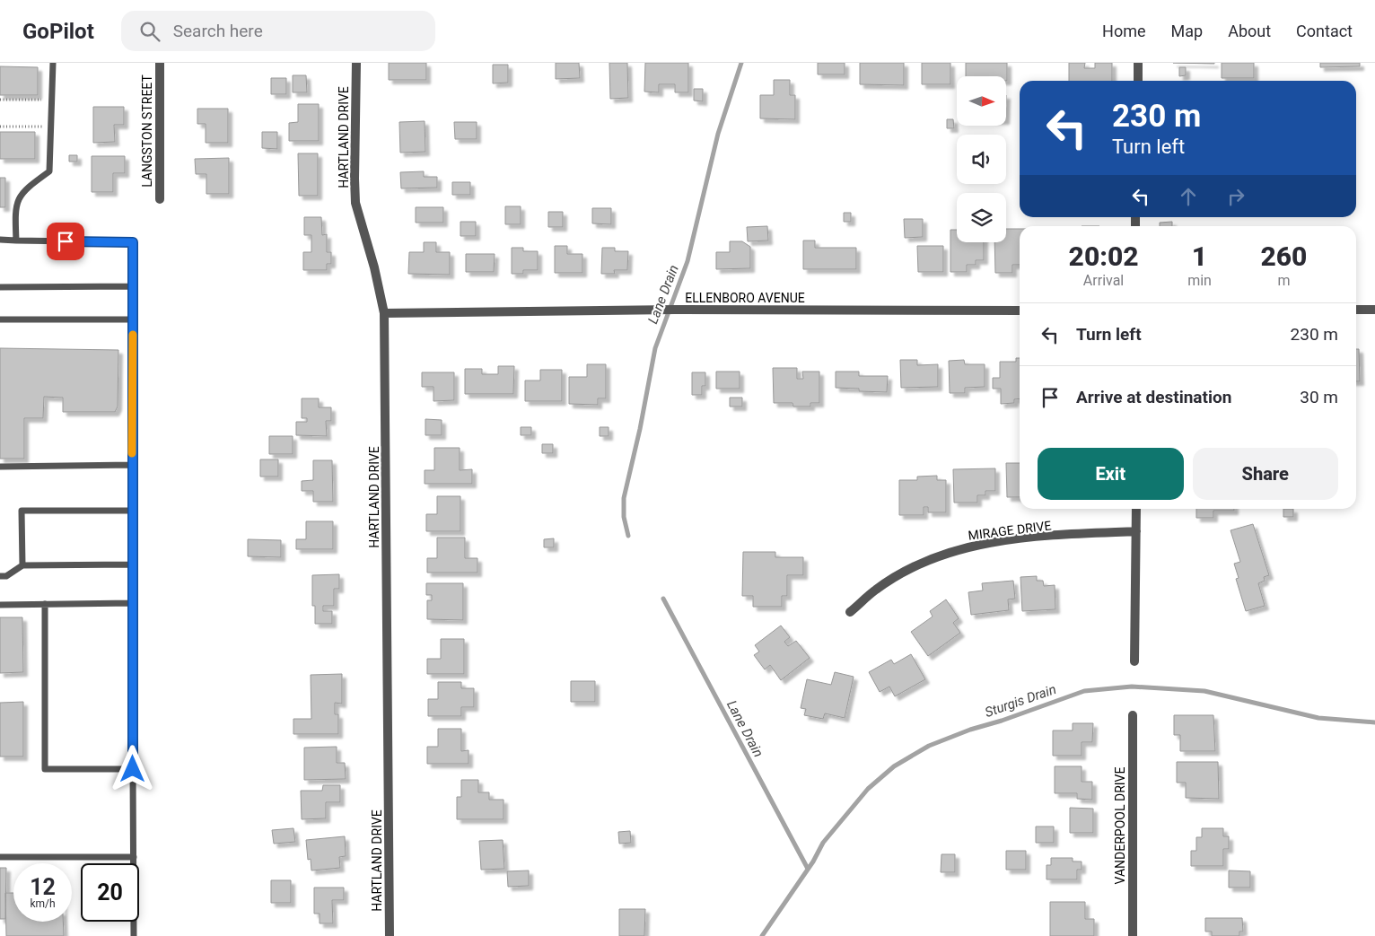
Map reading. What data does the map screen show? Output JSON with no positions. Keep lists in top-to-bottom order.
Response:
{
  "streets": {
    "street": [
      "LANGSTON STREET",
      "HARTLAND DRIVE",
      "ELLENBORO AVENUE",
      "MIRAGE DRIVE",
      "VANDERPOOL DRIVE"
    ]
  },
  "crossings": [
    ["HARTLAND DRIVE", "ELLENBORO AVENUE"]
  ],
  "water": ["Lane Drain", "Sturgis Drain"],
  "north": "right",
  "page": {
    "header": "GoPilot",
    "search": "Search here",
    "nav": [
      "Home",
      "Map",
      "About",
      "Contact"
    ],
    "turn": ["230 m", "Turn left"],
    "eta": [
      "20:02",
      "Arrival",
      "1",
      "min",
      "260",
      "m"
    ],
    "list": [
      {
        "name": "Turn left",
        "value": "230 m"
      },
      {
        "name": "Arrive at destination",
        "value": "30 m"
      }
    ],
    "buttons": ["Exit", "Share"],
    "speed": "12 km/h",
    "limit": "20"
  }
}
